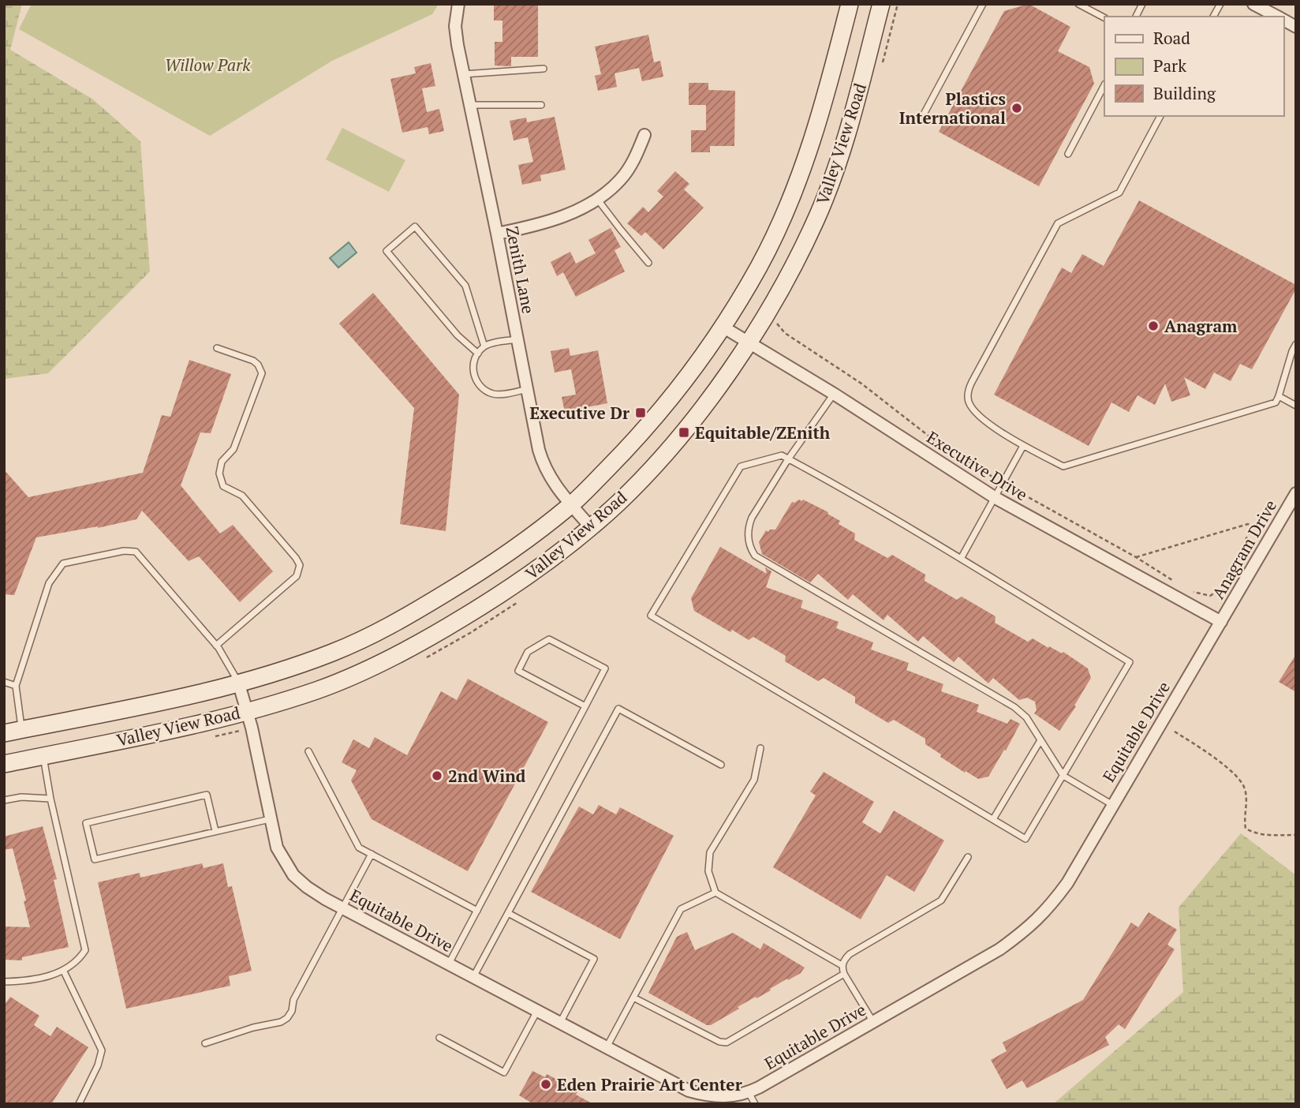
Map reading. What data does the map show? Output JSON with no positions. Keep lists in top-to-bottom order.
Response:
{
  "streets": {
    "main road": ["Valley View Road"],
    "street": [
      "Zenith Lane",
      "Executive Drive",
      "Anagram Drive",
      "Equitable Drive"
    ]
  },
  "crossings": [
    ["Valley View Road", "Zenith Lane"],
    ["Valley View Road", "Executive Drive"],
    ["Valley View Road", "Equitable Drive"],
    ["Executive Drive", "Anagram Drive"],
    ["Executive Drive", "Equitable Drive"],
    ["Anagram Drive", "Equitable Drive"]
  ],
  "parks": ["Willow Park"],
  "places": {
    "other": [
      "Plastics International",
      "Anagram",
      "2nd Wind",
      "Eden Prairie Art Center"
    ],
    "transit": ["Executive Dr", "Equitable/ZEnith"]
  },
  "legend": ["Road", "Park", "Building"]
}
